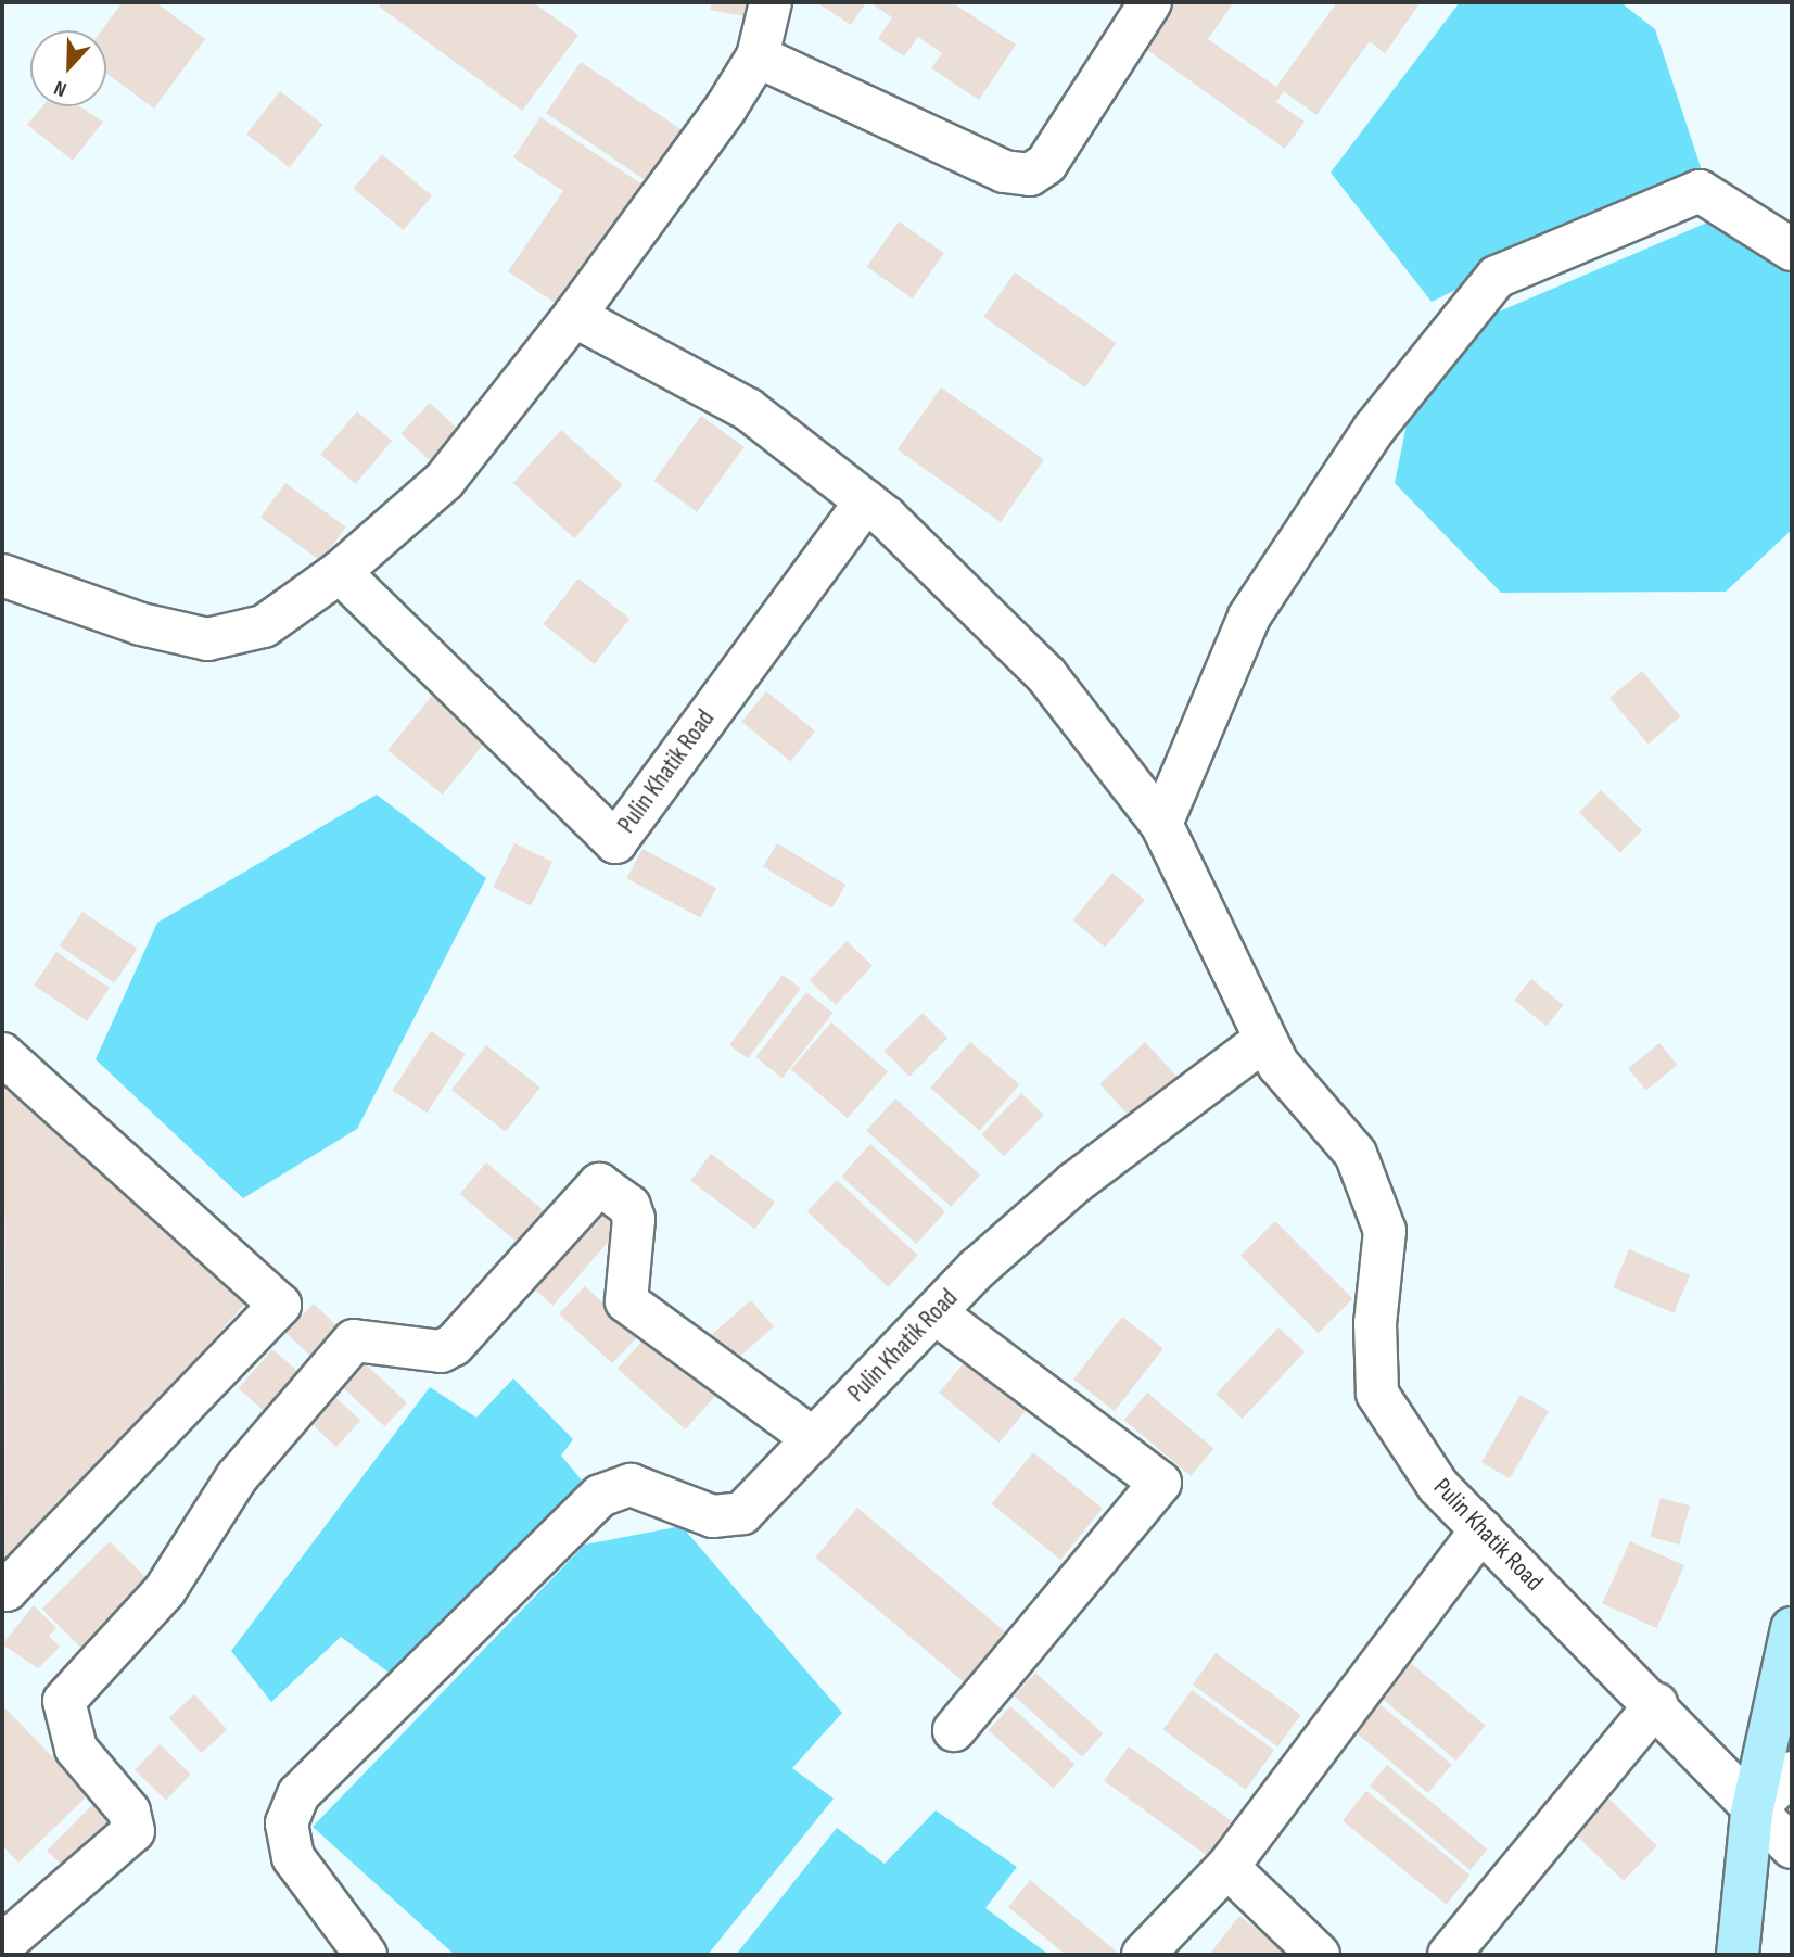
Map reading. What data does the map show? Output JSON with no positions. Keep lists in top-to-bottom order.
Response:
{
  "streets": {
    "street": ["Pulin Khatik Road"]
  },
  "north": "bottom"
}
